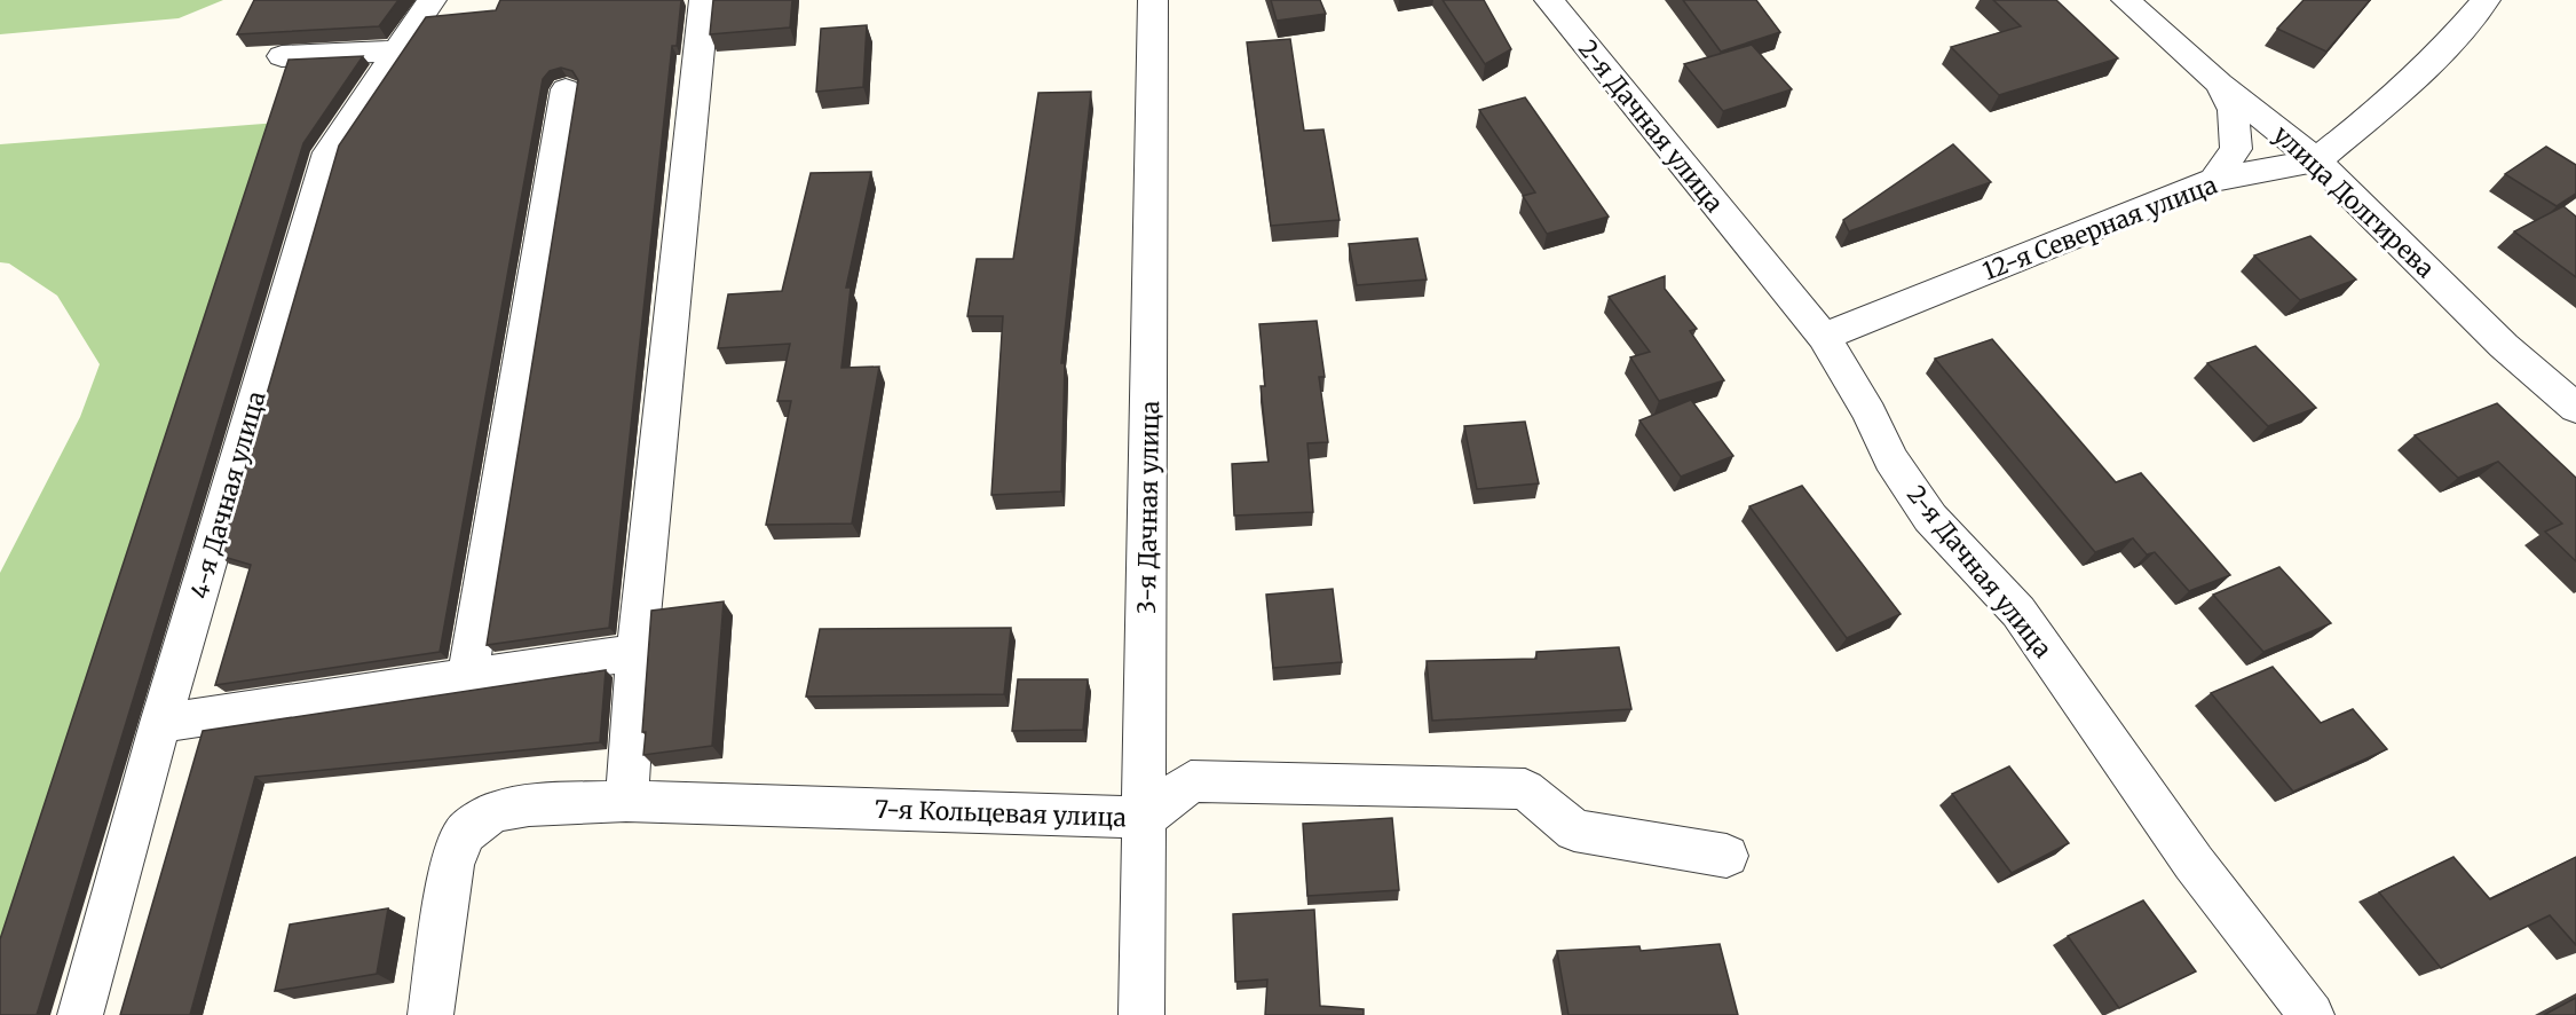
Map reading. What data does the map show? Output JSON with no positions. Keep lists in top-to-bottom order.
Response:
{
  "streets": {
    "street": [
      "2-я Дачная улица",
      "улица Долгирева",
      "12-я Северная улица",
      "4-я Дачная улица",
      "3-я Дачная улица",
      "7-я Кольцевая улица"
    ]
  },
  "crossings": [
    ["2-я Дачная улица", "12-я Северная улица"],
    ["улица Долгирева", "12-я Северная улица"],
    ["3-я Дачная улица", "7-я Кольцевая улица"]
  ]
}
